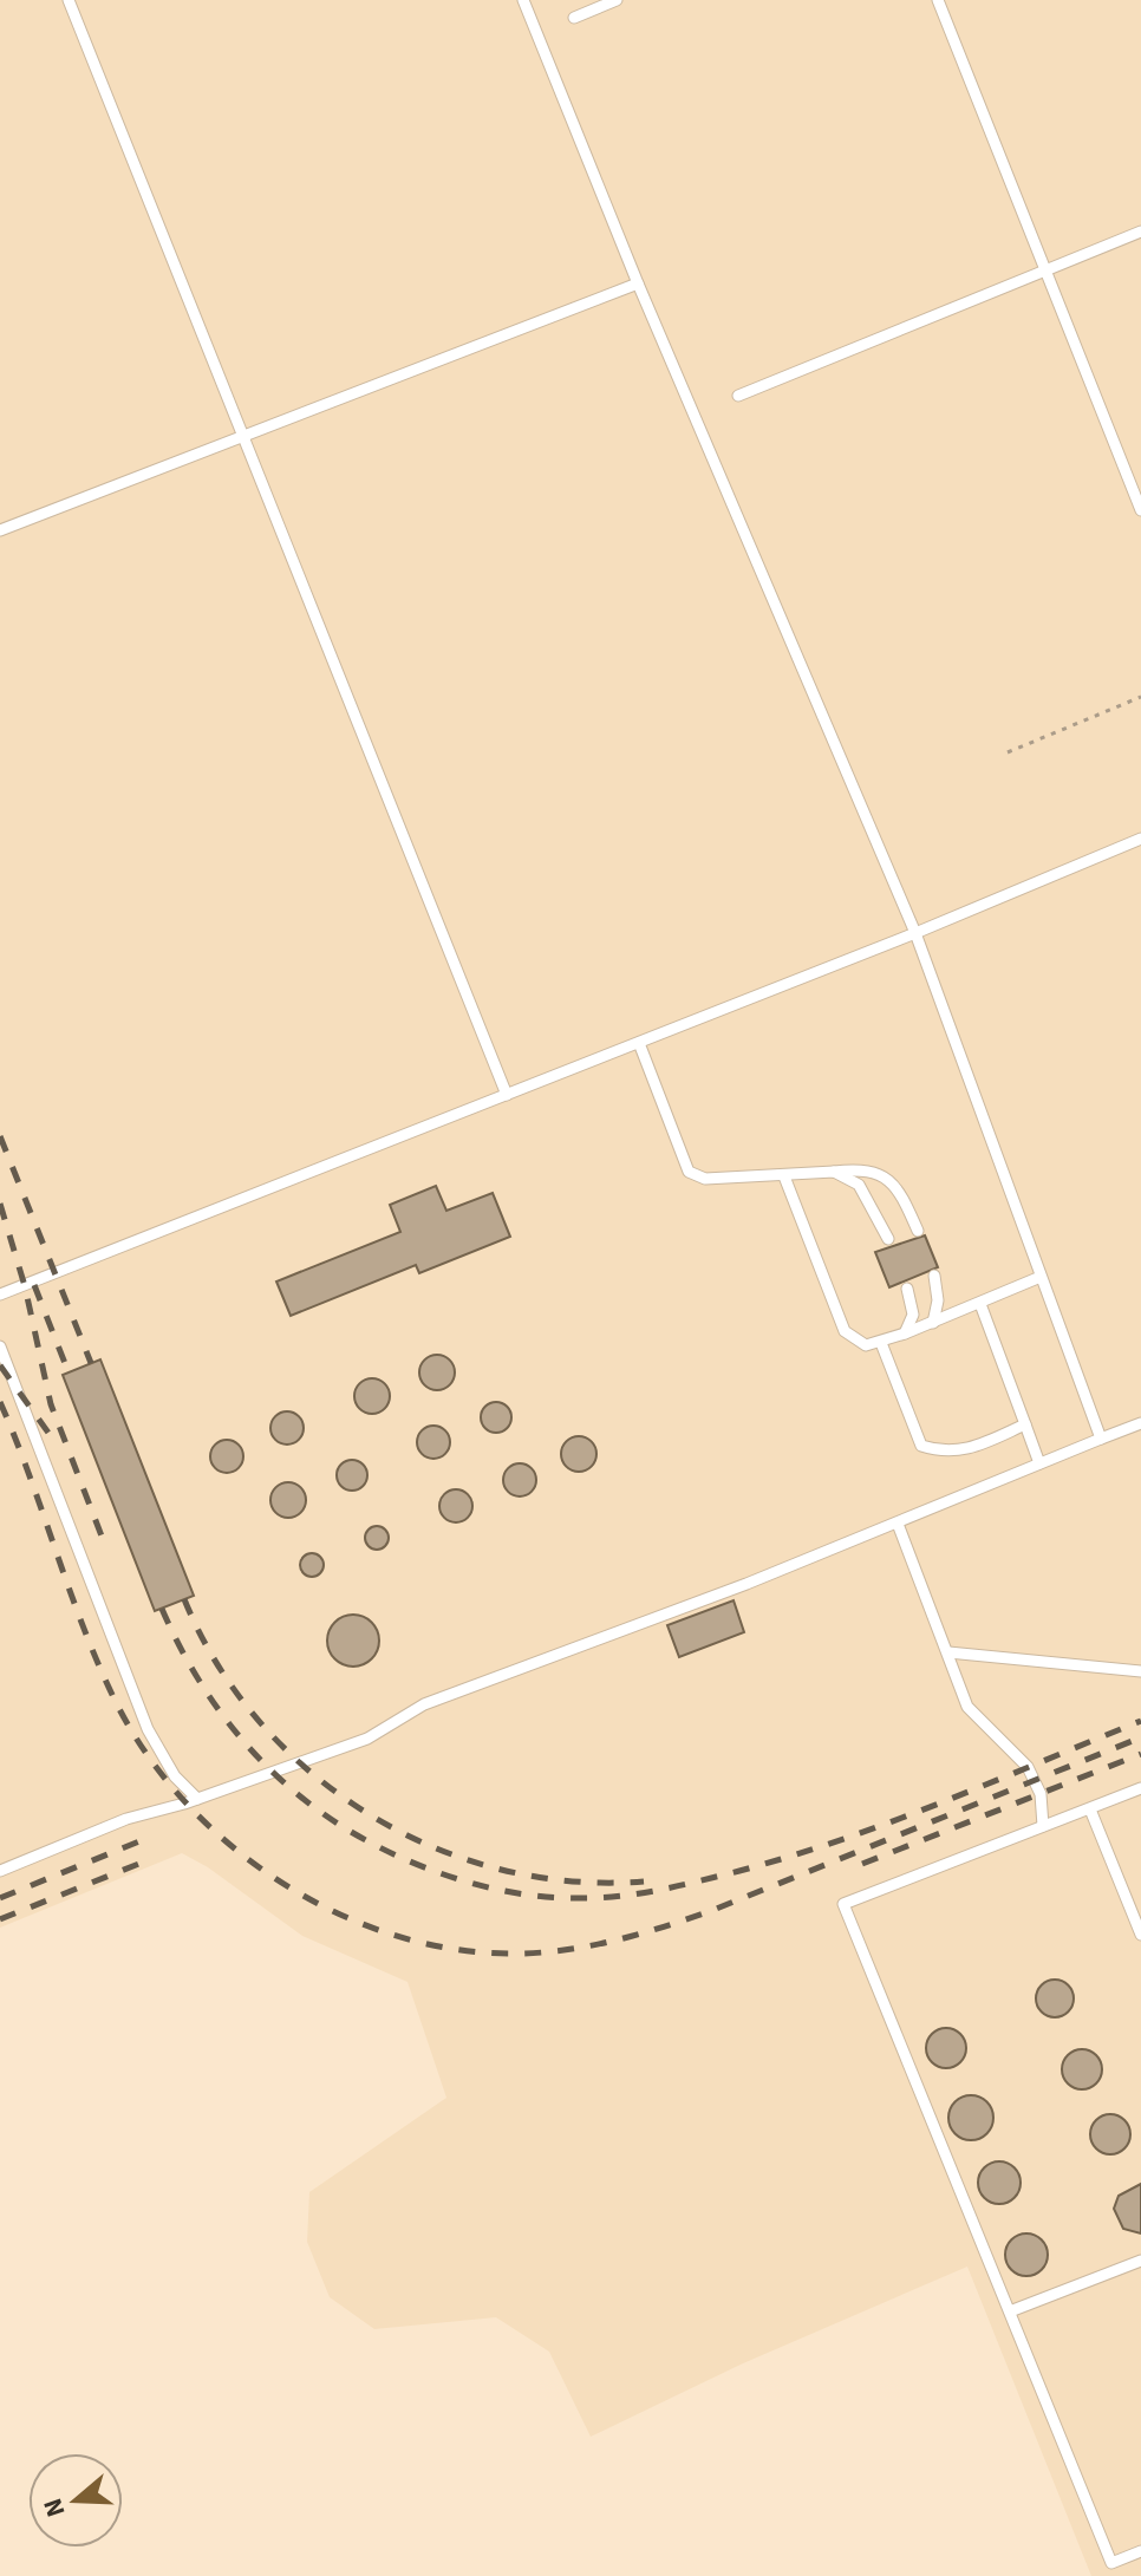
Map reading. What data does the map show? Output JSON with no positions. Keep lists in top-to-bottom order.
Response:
{
  "north": "left"
}
